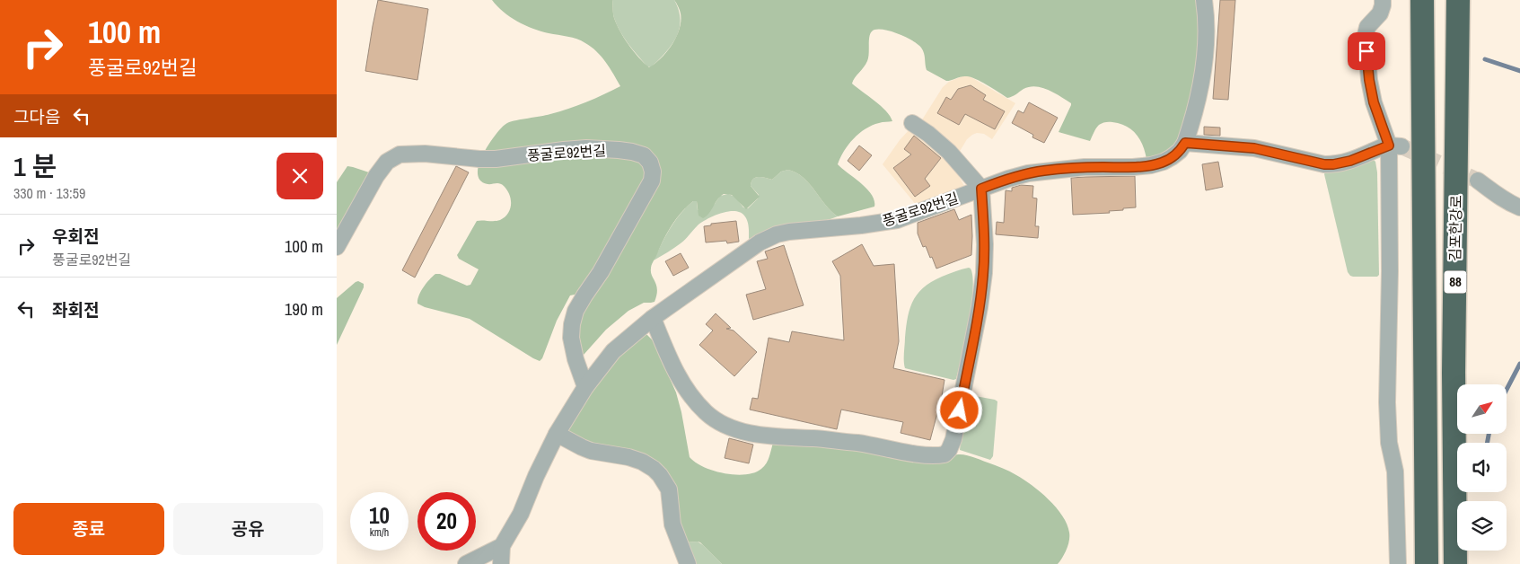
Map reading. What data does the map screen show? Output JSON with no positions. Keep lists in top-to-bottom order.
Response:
{
  "streets": {
    "highway": ["김포한강로", "88"],
    "lane": ["풍굴로92번길"]
  },
  "north": "top right",
  "page": {
    "turn": ["100 m", "풍굴로92번길"],
    "then": "그다음",
    "heading": ["1 분", "330 m · 13:59"],
    "list": [
      {
        "name": "우회전",
        "note": "풍굴로92번길",
        "value": "100 m"
      },
      {
        "name": "좌회전",
        "value": "190 m"
      }
    ],
    "speed": "10 km/h",
    "limit": "20",
    "buttons": ["종료", "공유"]
  }
}
